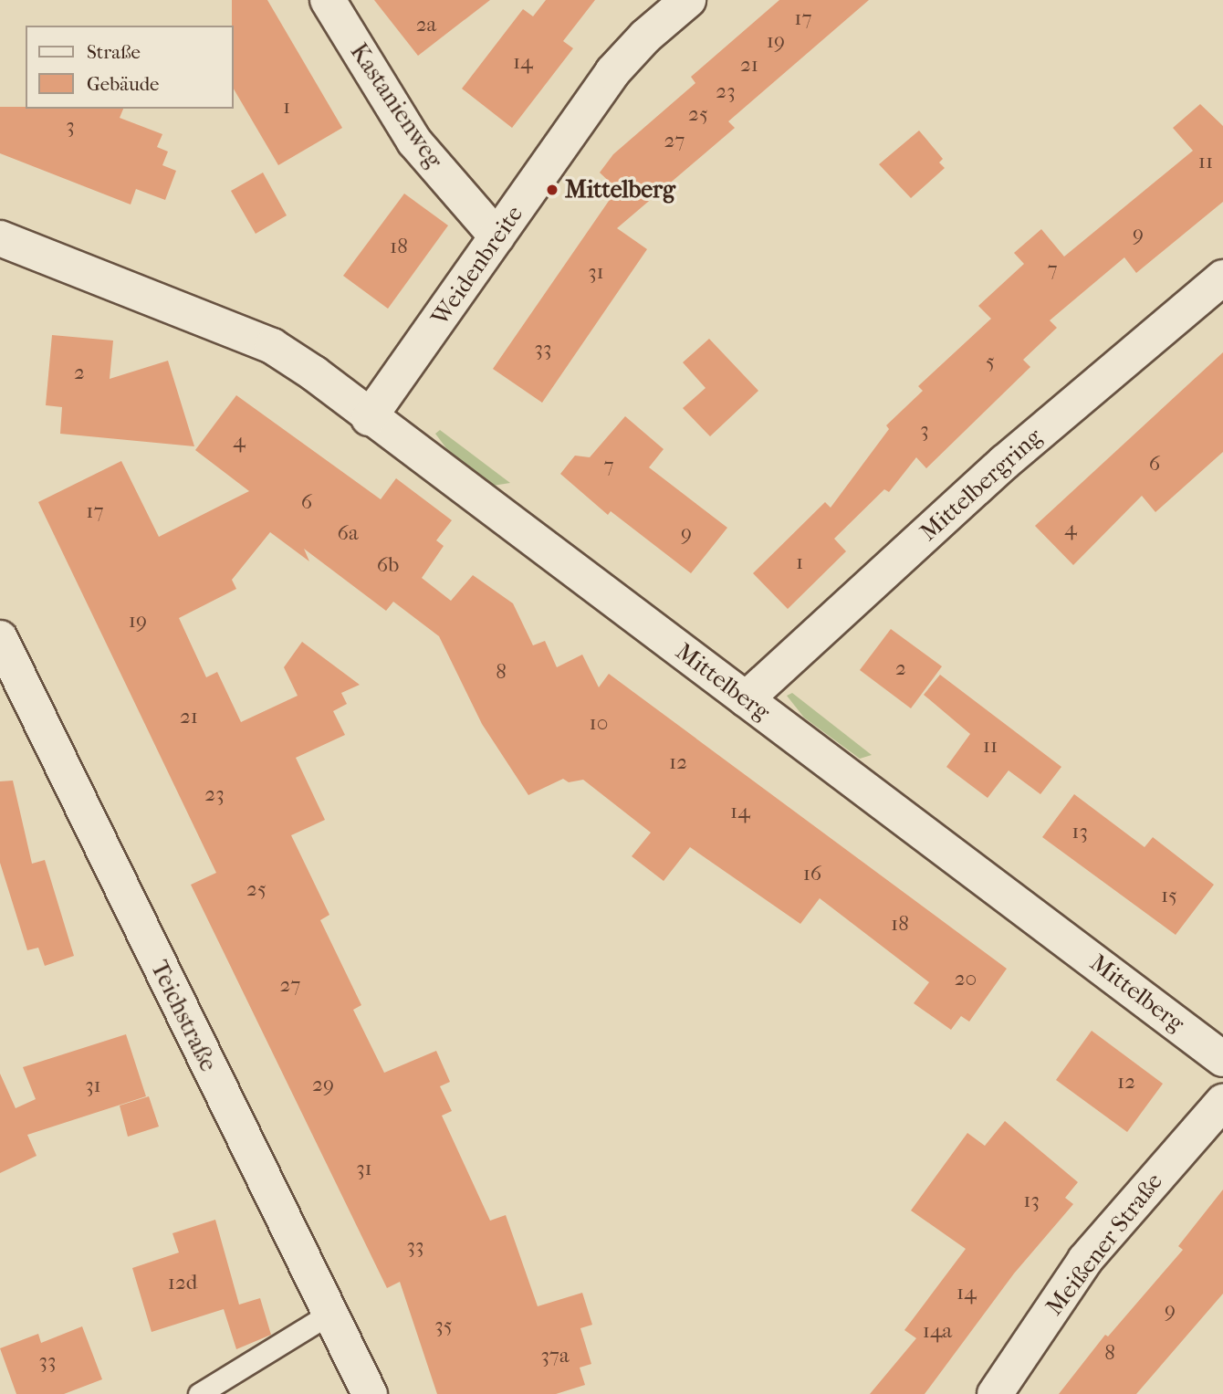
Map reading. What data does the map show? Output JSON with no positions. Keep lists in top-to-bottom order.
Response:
{
  "streets": {
    "street": [
      "Kastanienweg",
      "Weidenbreite",
      "Mittelbergring",
      "Mittelberg",
      "Teichstraße",
      "Meißener Straße"
    ]
  },
  "crossings": [
    ["Kastanienweg", "Weidenbreite"],
    ["Weidenbreite", "Mittelberg"],
    ["Mittelbergring", "Mittelberg"]
  ],
  "places": ["Mittelberg"],
  "house_numbers": [
    "17",
    "2a",
    "19",
    "14",
    "21",
    "23",
    "1",
    "25",
    "3",
    "27",
    "11",
    "9",
    "18",
    "7",
    "31",
    "33",
    "5",
    "2",
    "3",
    "4",
    "6",
    "7",
    "6",
    "17",
    "4",
    "6a",
    "9",
    "1",
    "6b",
    "19",
    "2",
    "8",
    "21",
    "10",
    "11",
    "12",
    "23",
    "14",
    "13",
    "16",
    "25",
    "15",
    "18",
    "20",
    "27",
    "12",
    "29",
    "31",
    "31",
    "13",
    "33",
    "12d",
    "14",
    "9",
    "35",
    "14a",
    "8",
    "37a",
    "33"
  ],
  "legend": ["Straße", "Gebäude"]
}
